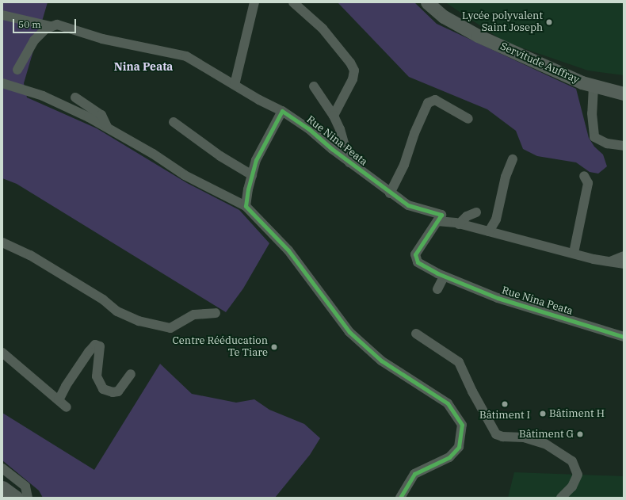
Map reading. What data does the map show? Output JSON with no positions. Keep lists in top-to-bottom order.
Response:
{
  "streets": {
    "street": ["Servitude Auffray", "Rue Nina Peata"]
  },
  "districts": ["Nina Peata"],
  "places": [
    "Lycée polyvalent Saint Joseph",
    "Centre Rééducation Te Tiare",
    "Bâtiment I",
    "Bâtiment H",
    "Bâtiment G"
  ],
  "scale_bar": "50 m"
}
